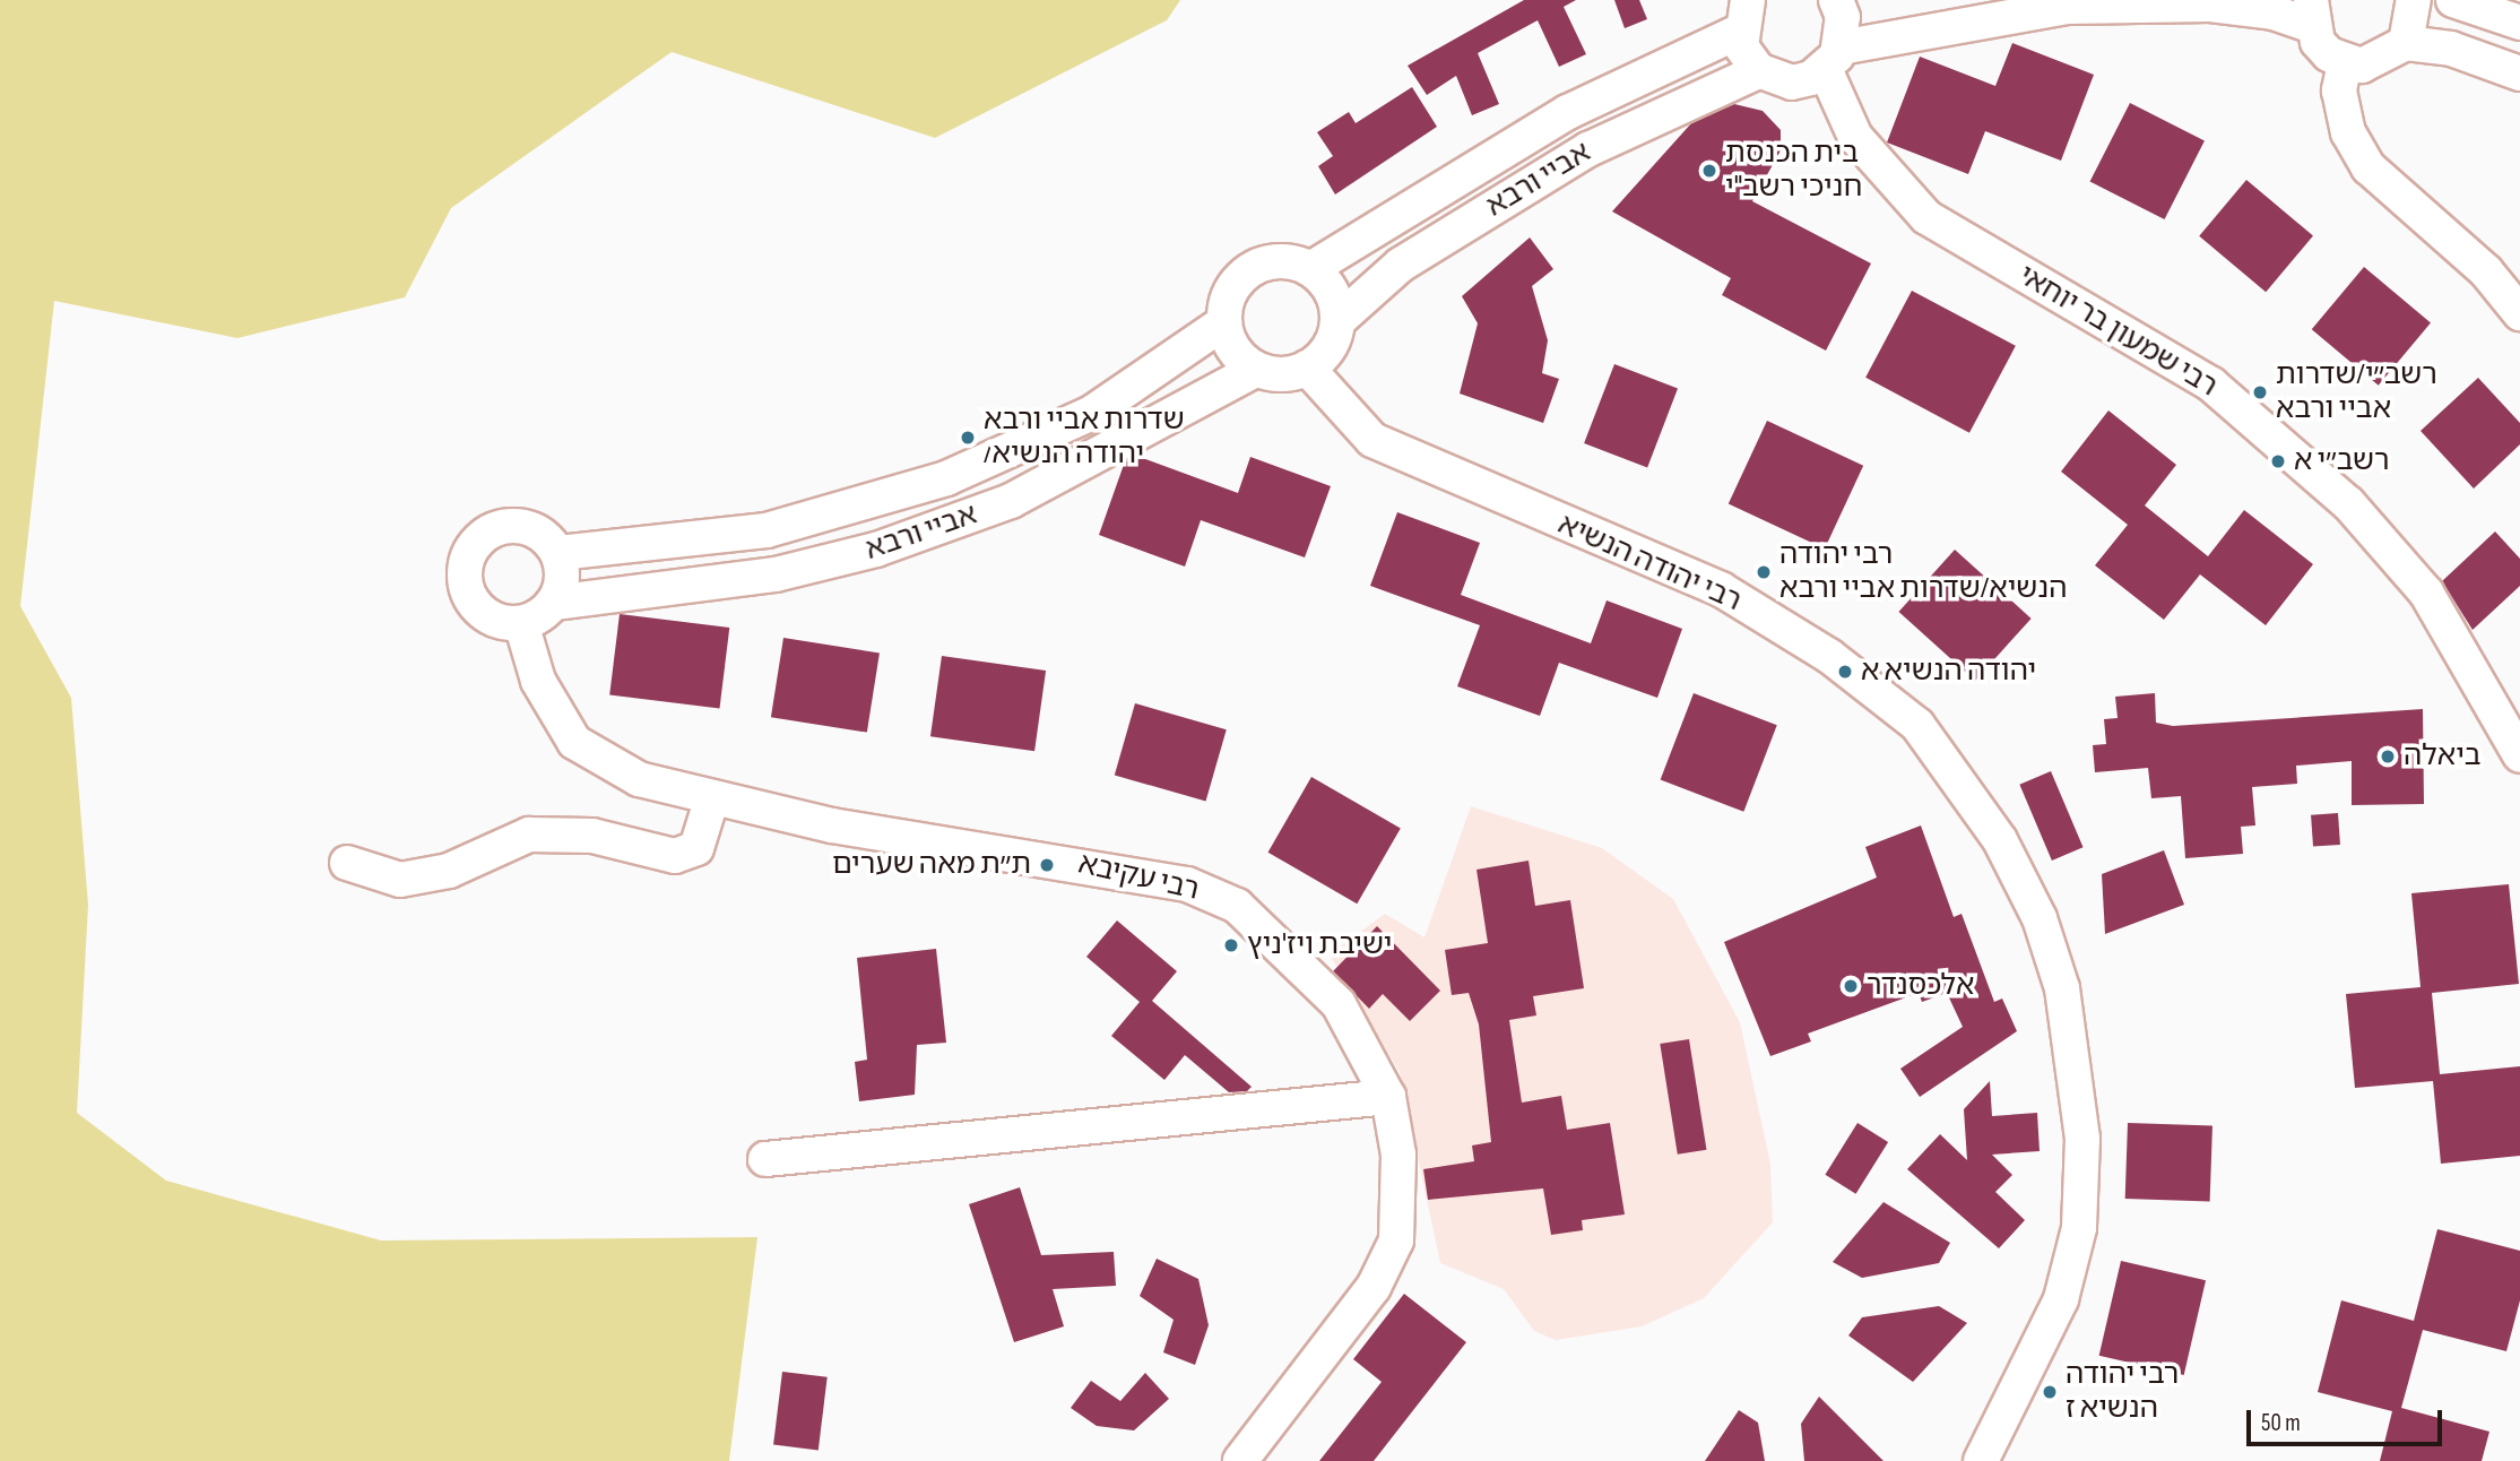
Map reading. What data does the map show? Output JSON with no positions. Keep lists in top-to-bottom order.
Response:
{
  "streets": {
    "street": [
      "אביי ורבא",
      "רבי שמעון בר יוחאי",
      "רבי יהודה הנשיא",
      "רבי עקיבא"
    ]
  },
  "crossings": [
    ["אביי ורבא", "רבי יהודה הנשיא"],
    ["אביי ורבא", "רבי עקיבא"]
  ],
  "places": [
    "בית הכנסת חניכי רשב\"י",
    "רשב״י/שדרות אביי ורבא",
    "שדרות אביי ורבא /יהודה הנשיא",
    "רשב״י א",
    "רבי יהודה הנשיא/שדרות אביי ורבא",
    "יהודה הנשיא א",
    "ביאלה",
    "ת״ת מאה שערים",
    "ישיבת ויז'ניץ",
    "אלכסנדר",
    "רבי יהודה הנשיא ז"
  ],
  "scale_bar": "50 m"
}
